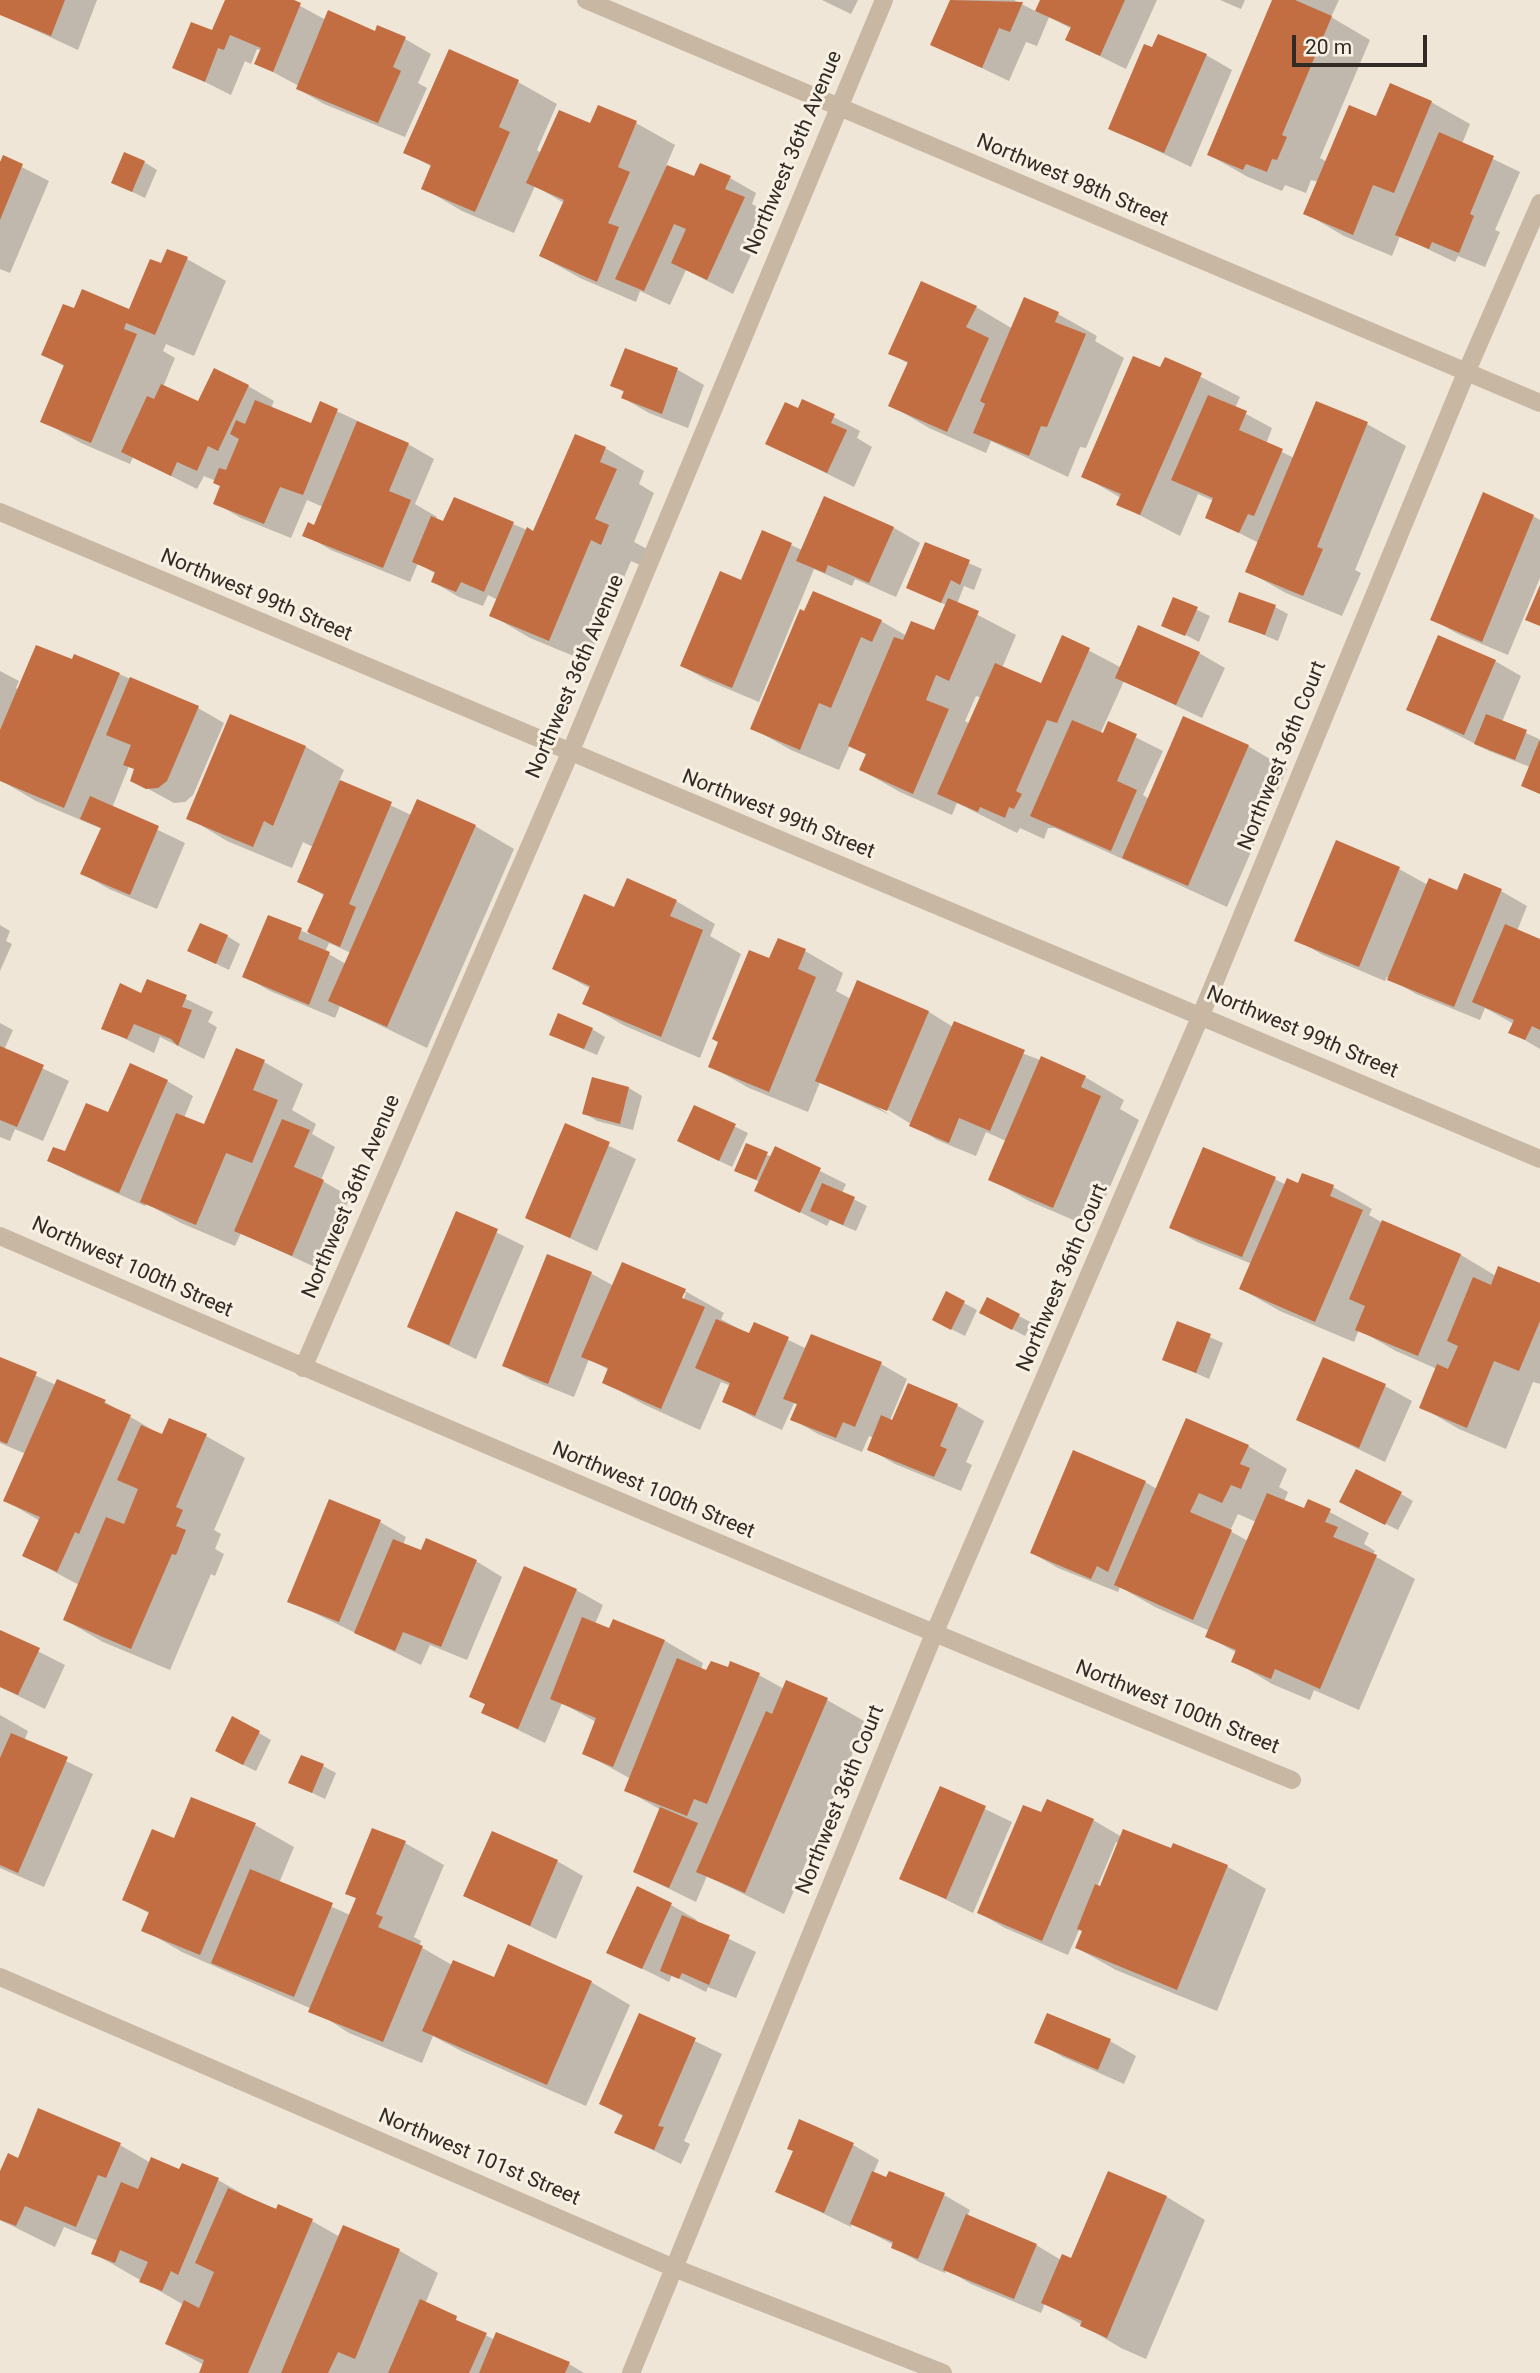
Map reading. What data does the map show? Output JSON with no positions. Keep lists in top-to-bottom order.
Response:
{
  "streets": {
    "street": [
      "Northwest 36th Avenue",
      "Northwest 98th Street",
      "Northwest 99th Street",
      "Northwest 36th Court",
      "Northwest 100th Street",
      "Northwest 101st Street"
    ]
  },
  "crossings": [
    ["Northwest 36th Avenue", "Northwest 98th Street"],
    ["Northwest 36th Avenue", "Northwest 99th Street"],
    ["Northwest 36th Avenue", "Northwest 100th Street"],
    ["Northwest 98th Street", "Northwest 36th Court"],
    ["Northwest 99th Street", "Northwest 36th Court"],
    ["Northwest 36th Court", "Northwest 100th Street"],
    ["Northwest 36th Court", "Northwest 101st Street"]
  ],
  "scale_bar": "20 m"
}
